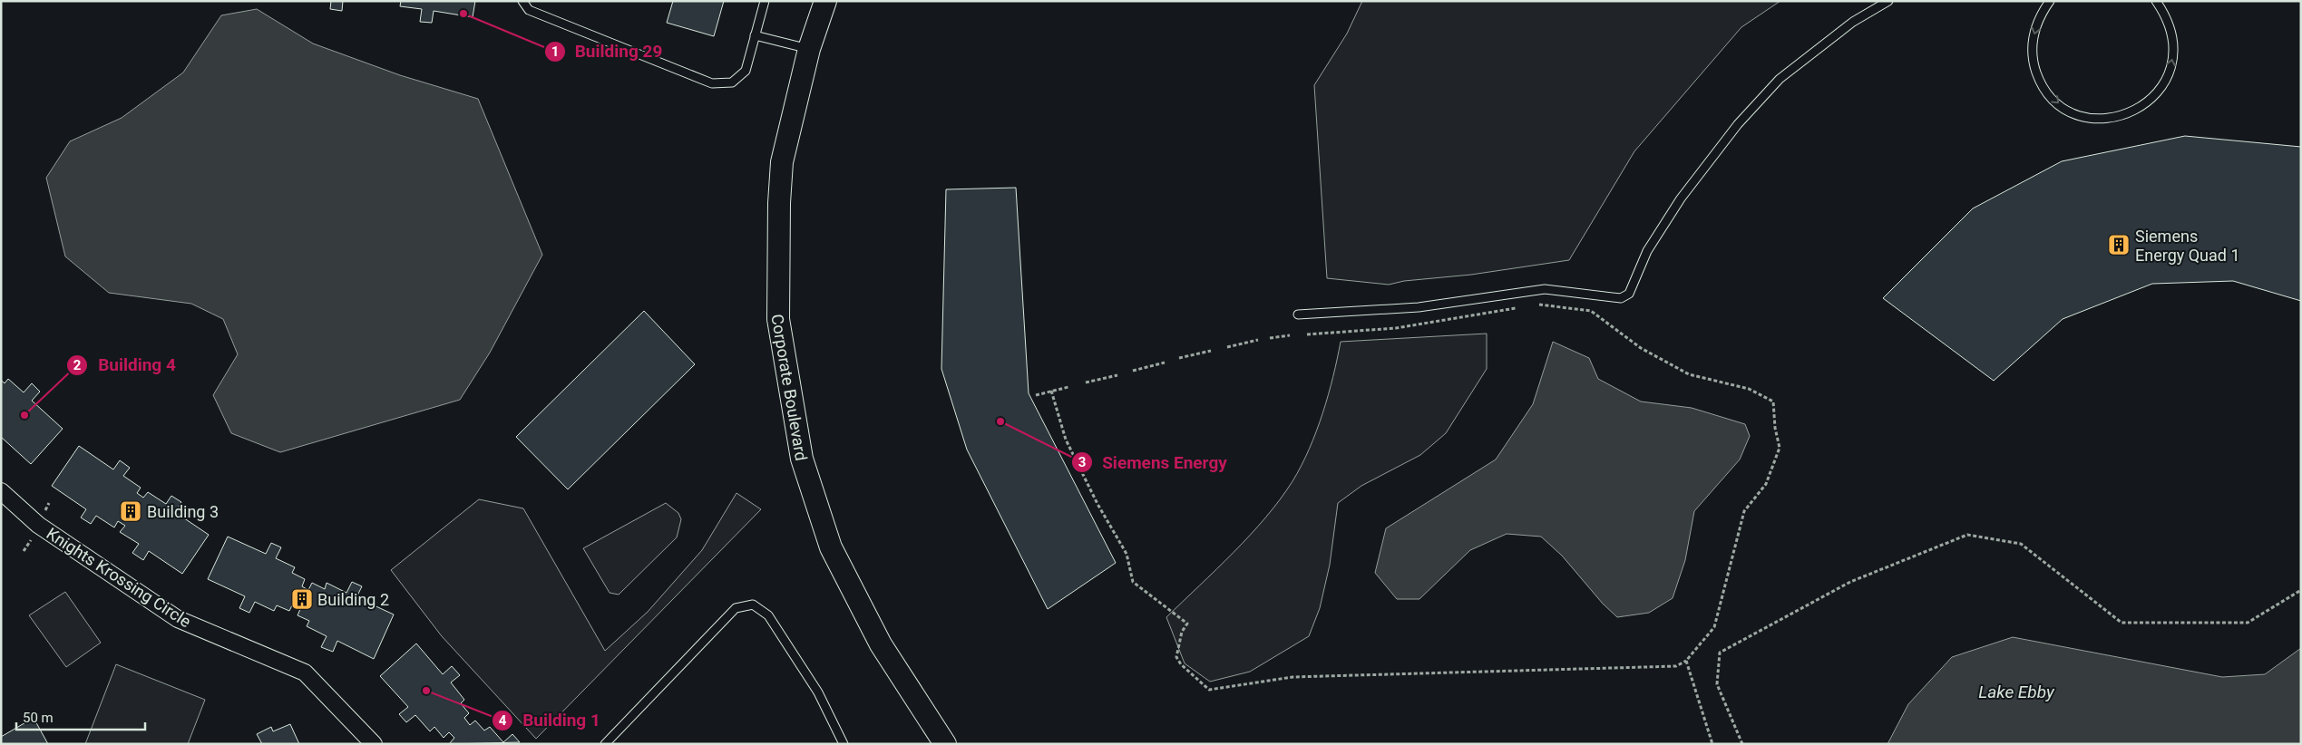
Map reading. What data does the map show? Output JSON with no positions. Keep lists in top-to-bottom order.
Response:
{
  "streets": {
    "street": ["Corporate Boulevard", "Knights Krossing Circle"]
  },
  "water": ["Lake Ebby"],
  "places": {
    "other": [
      "Building 29",
      "Building 4",
      "Siemens Energy",
      "Building 1"
    ],
    "building": ["Siemens Energy Quad 1", "Building 3", "Building 2"]
  },
  "scale_bar": "50 m"
}
